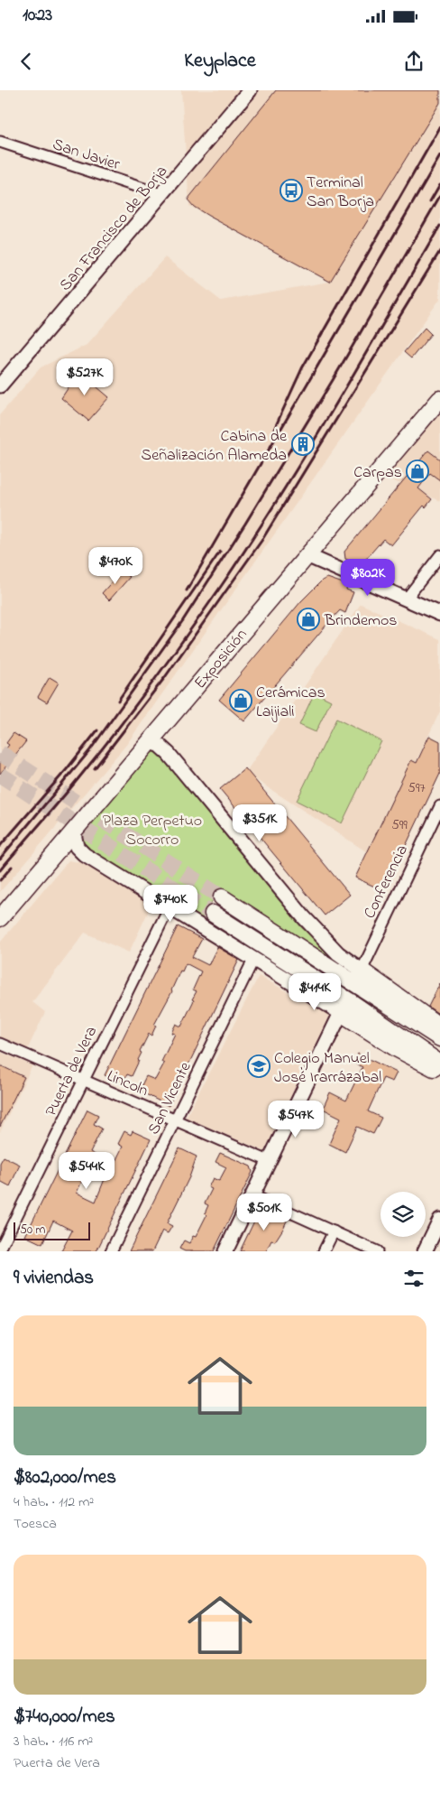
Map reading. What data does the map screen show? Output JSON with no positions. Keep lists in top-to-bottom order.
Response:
{
  "streets": {
    "main road": ["Exposición"],
    "street": [
      "San Javier",
      "San Francisco de Borja",
      "Conferencia",
      "Puerta de Vera",
      "Lincoln",
      "San Vicente"
    ]
  },
  "crossings": [
    ["San Javier", "San Francisco de Borja"],
    ["Puerta de Vera", "Lincoln"],
    ["Lincoln", "San Vicente"]
  ],
  "parks": ["Plaza Perpetuo Socorro"],
  "places": {
    "bus stop": ["Terminal San Borja"],
    "building": ["Cabina de Señalización Alameda"],
    "shop": ["Carpas", "Brindemos", "Cerámicas Laijiali"],
    "school or university": ["Colegio Manuel José Irarrázabal"]
  },
  "house_numbers": ["597", "599"],
  "scale_bar": "50 m",
  "page": {
    "status": "10:23",
    "header": "Keyplace",
    "price": [
      "$527K",
      "$470K",
      "$802K",
      "$351K",
      "$740K",
      "$414K",
      "$547K",
      "$544K",
      "$501K"
    ],
    "scale": "50 m",
    "heading": "9 viviendas",
    "list": [
      {
        "name": "$802,000/mes",
        "note": "4 hab. · 112 m² · Toesca"
      },
      {
        "name": "$740,000/mes",
        "note": "3 hab. · 116 m² · Puerta de Vera"
      }
    ]
  }
}
